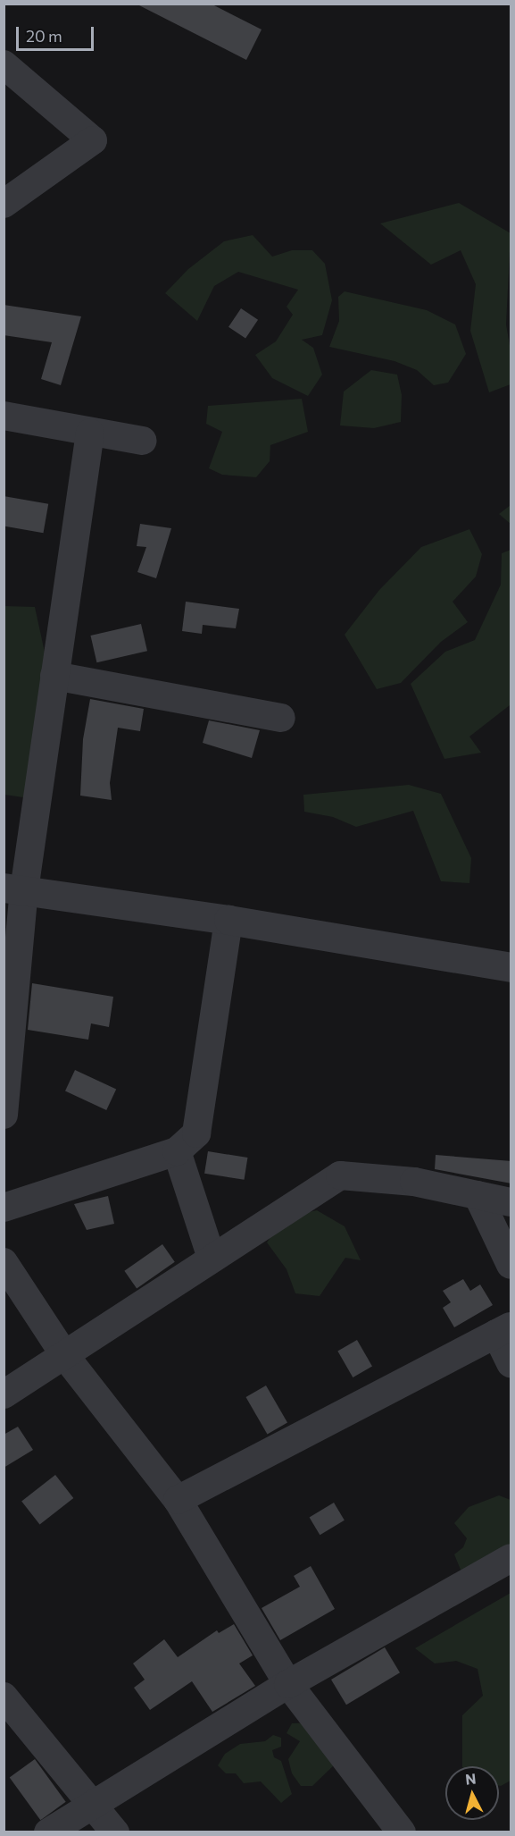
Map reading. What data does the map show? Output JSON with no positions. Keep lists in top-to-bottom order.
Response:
{
  "scale_bar": "20 m",
  "north": "top"
}
